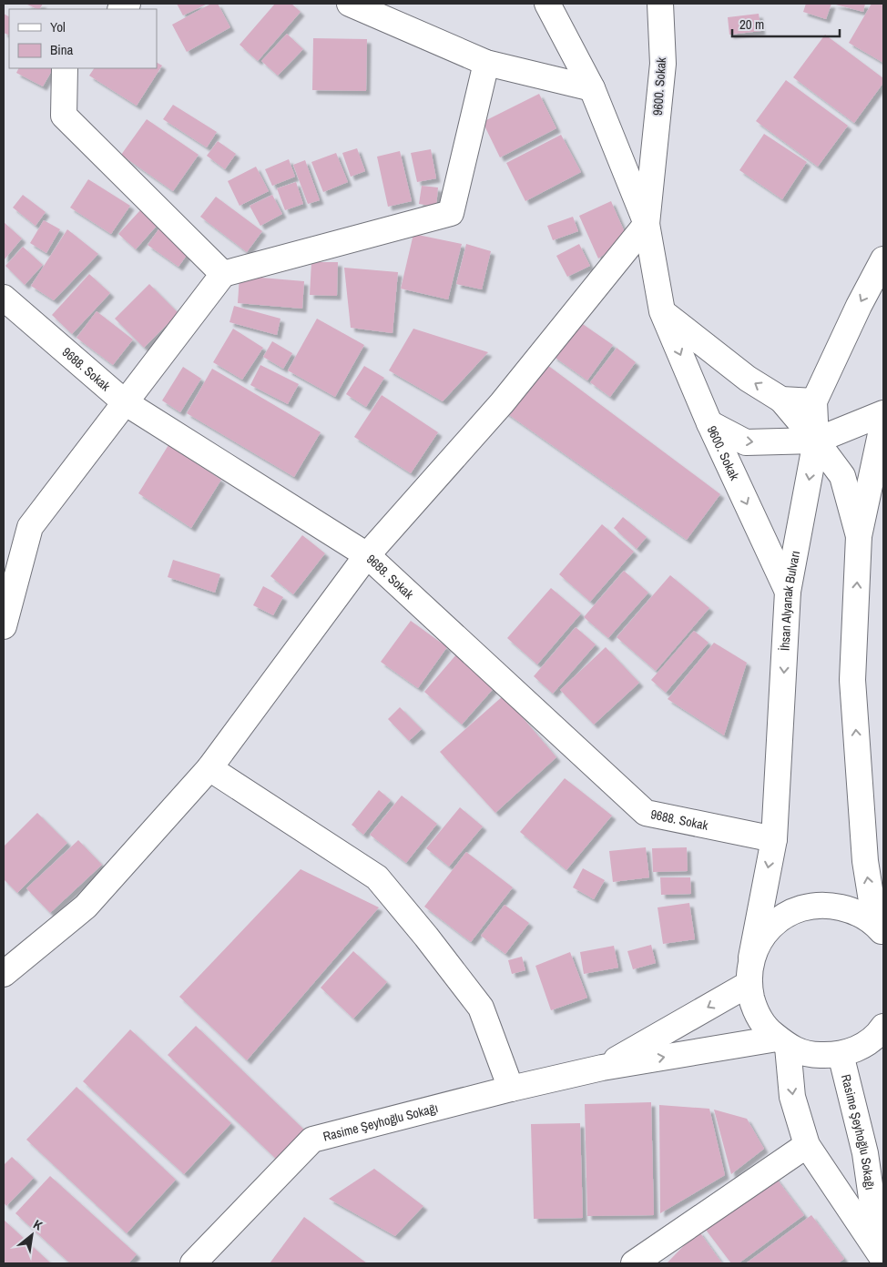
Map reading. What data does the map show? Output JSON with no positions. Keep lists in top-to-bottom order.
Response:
{
  "streets": {
    "street": [
      "9600. Sokak",
      "9688. Sokak",
      "İhsan Alyanak Bulvarı",
      "Rasime Şeyhoğlu Sokağı"
    ]
  },
  "crossings": [
    ["9600. Sokak", "İhsan Alyanak Bulvarı"],
    ["9688. Sokak", "İhsan Alyanak Bulvarı"]
  ],
  "legend": ["Yol", "Bina"],
  "scale_bar": "20 m",
  "north": "top right"
}
